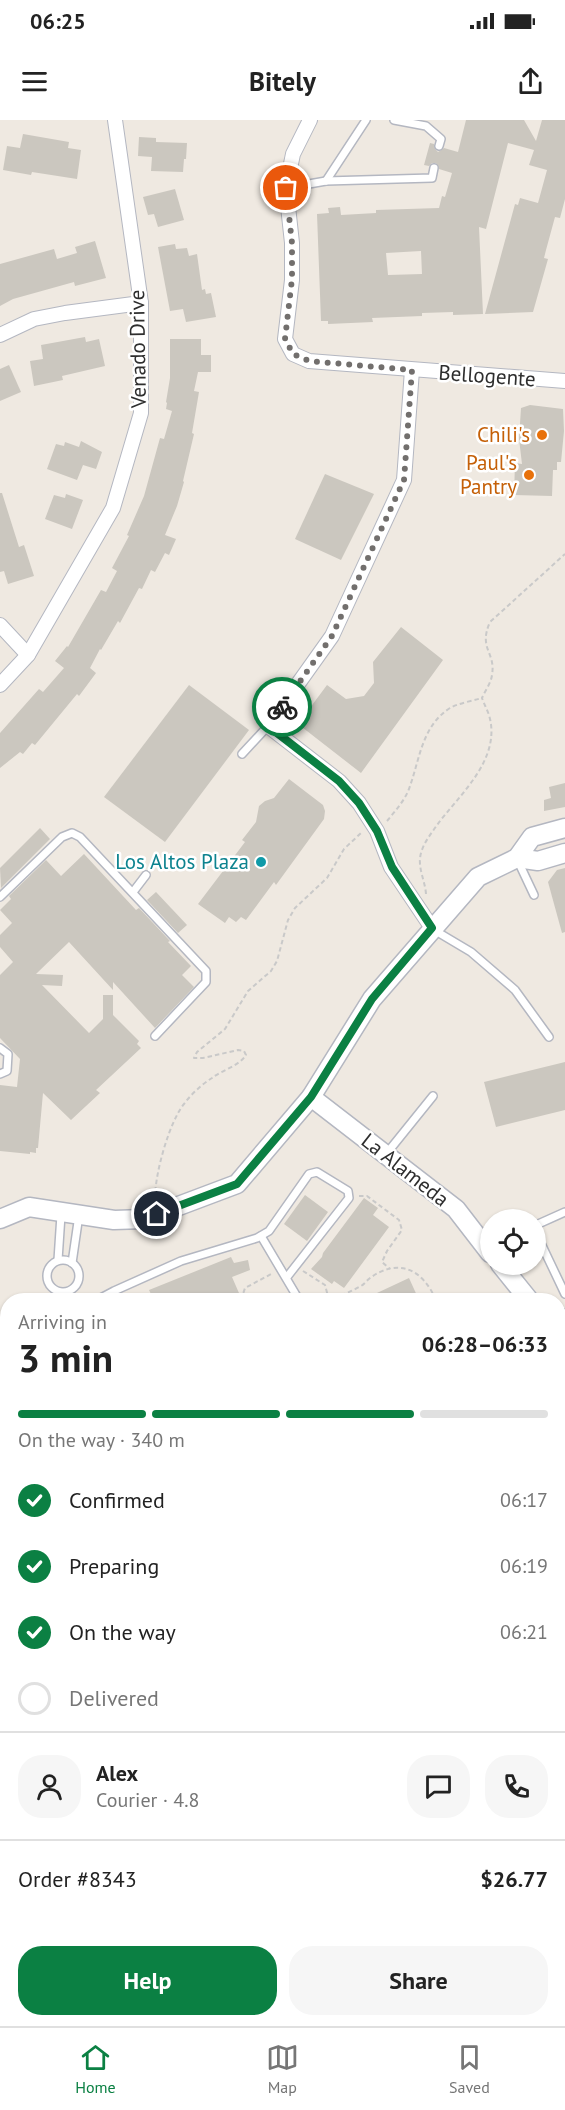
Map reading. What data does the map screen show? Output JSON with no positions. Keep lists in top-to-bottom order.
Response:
{
  "streets": {
    "street": ["Venado Drive", "Bellogente", "La Alameda"]
  },
  "places": ["Chili's", "Paul's Pantry", "Los Altos Plaza"],
  "page": {
    "status": "06:25",
    "header": "Bitely",
    "heading": ["3 min", "Arriving in", "06:28–06:33"],
    "panel": [
      "Alex",
      "Courier · 4.8",
      "Order #8343",
      "$26.77"
    ],
    "bar": "On the way · 340 m",
    "list": [
      ["Confirmed", "06:17"],
      ["Preparing", "06:19"],
      ["On the way", "06:21"],
      "Delivered"
    ],
    "buttons": ["Help", "Share"],
    "tabs": ["Home", "Map", "Saved"]
  }
}
